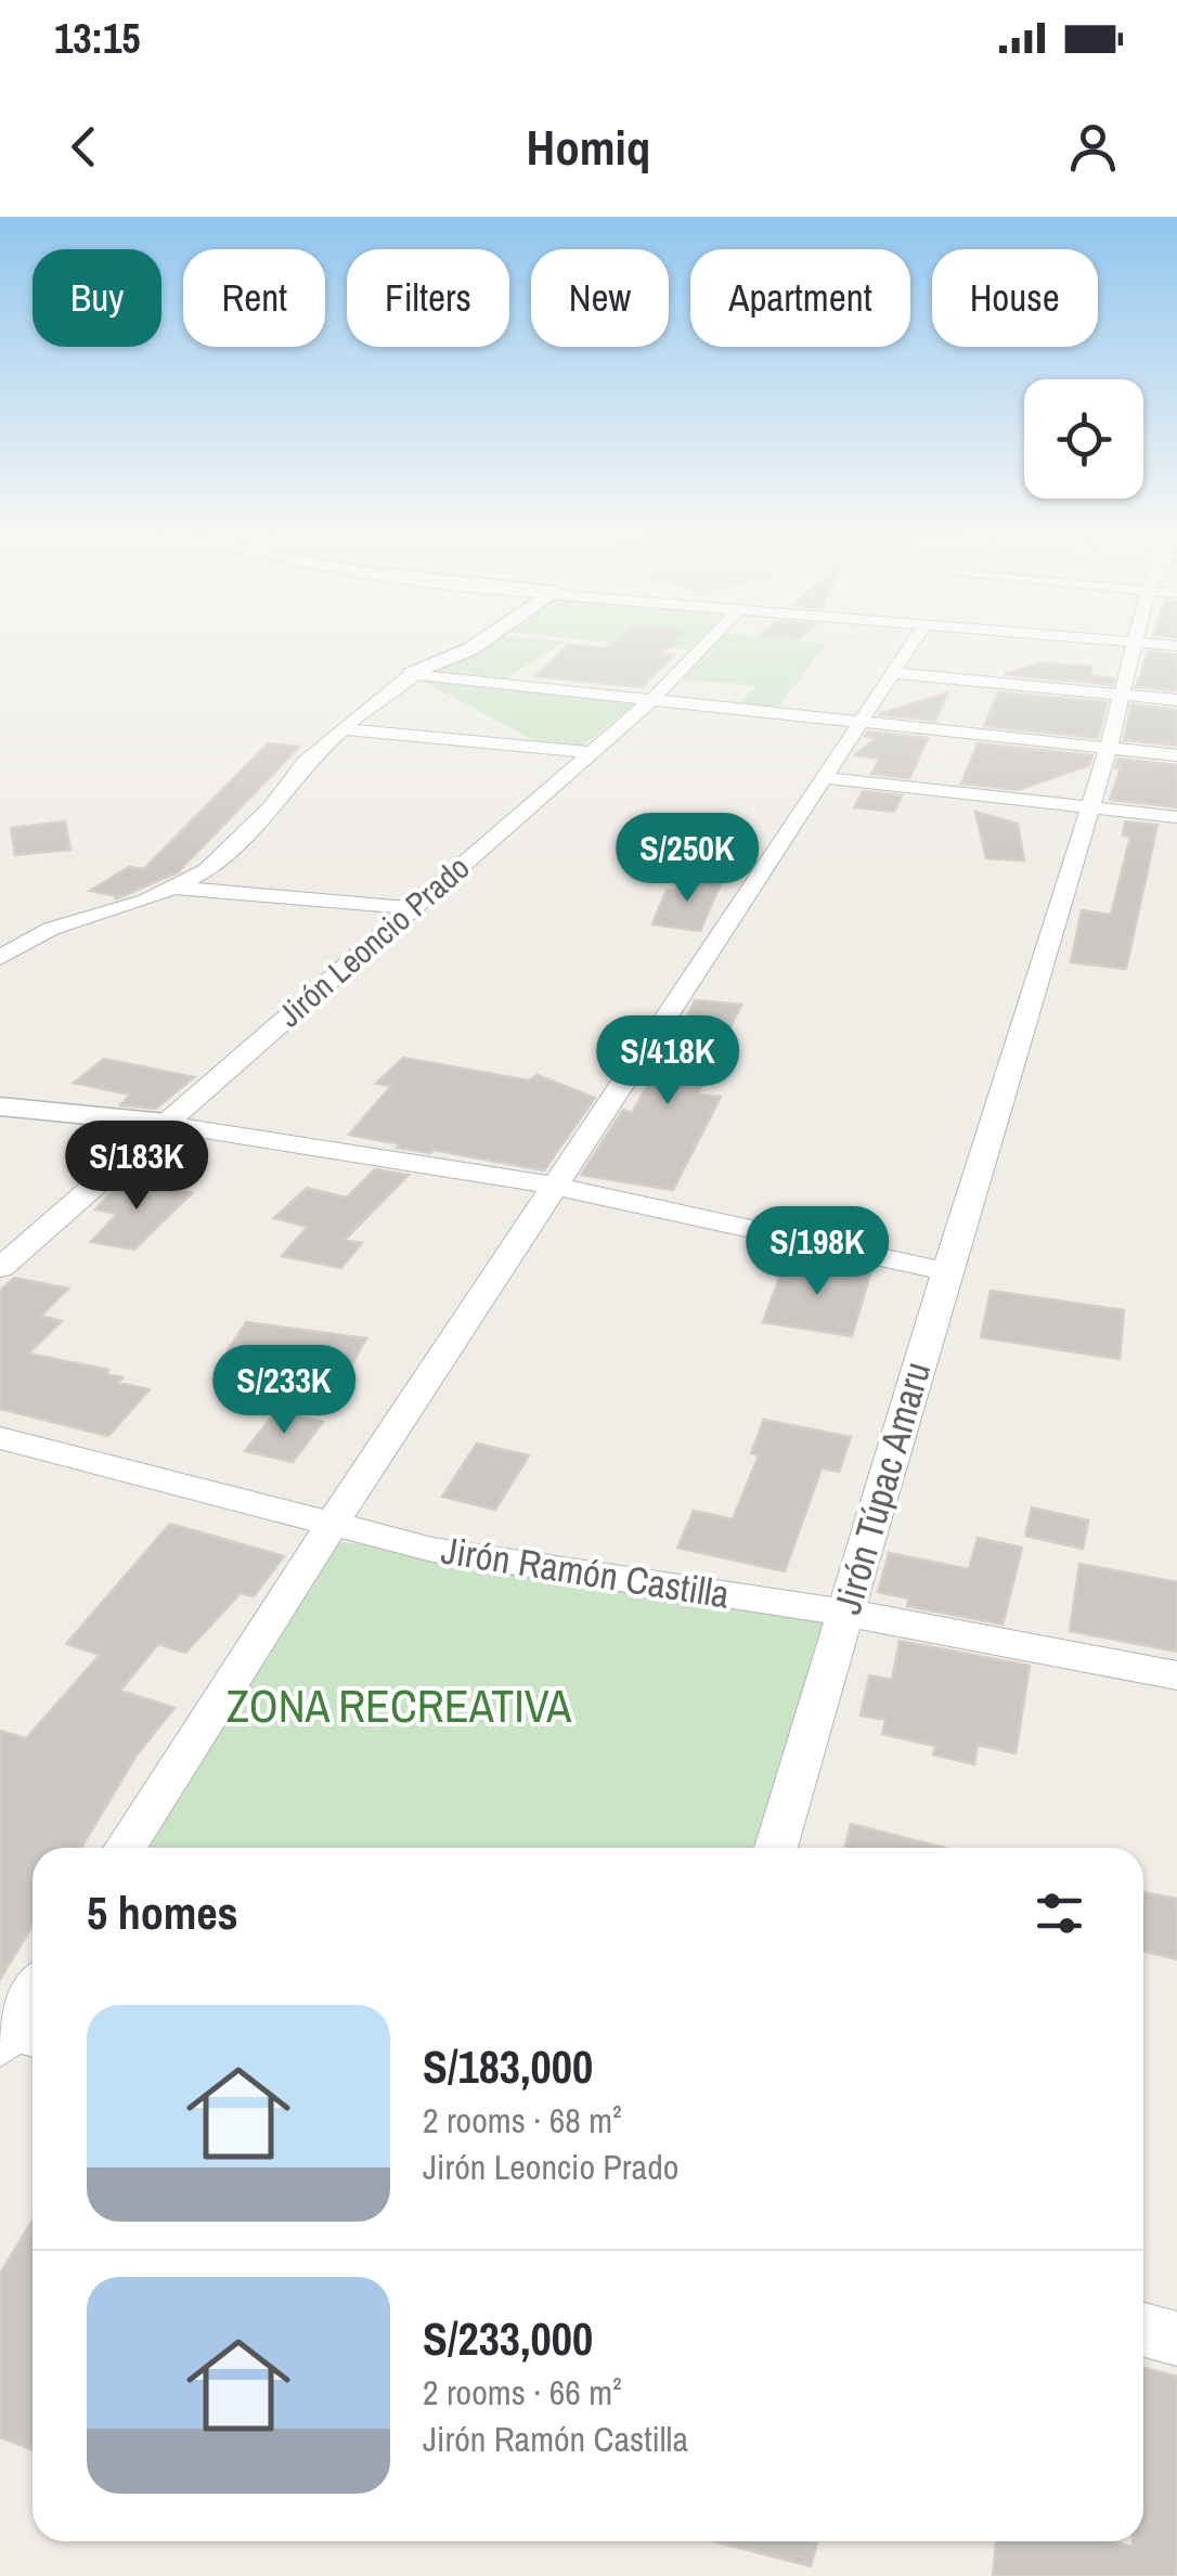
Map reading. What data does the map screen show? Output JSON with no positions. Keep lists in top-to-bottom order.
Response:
{
  "streets": {
    "street": ["Jirón Leoncio Prado", "Jirón Túpac Amaru", "Jirón Ramón Castilla"]
  },
  "crossings": [
    ["Jirón Túpac Amaru", "Jirón Ramón Castilla"]
  ],
  "parks": ["ZONA RECREATIVA"],
  "page": {
    "status": "13:15",
    "header": "Homiq",
    "chip": [
      "Buy",
      "Rent",
      "Filters",
      "New",
      "Apartment",
      "House"
    ],
    "price": [
      "S/250K",
      "S/418K",
      "S/183K",
      "S/198K",
      "S/233K"
    ],
    "heading": "5 homes",
    "list": [
      {
        "name": "S/183,000",
        "note": "2 rooms · 68 m² · Jirón Leoncio Prado"
      },
      {
        "name": "S/233,000",
        "note": "2 rooms · 66 m² · Jirón Ramón Castilla"
      }
    ]
  }
}
